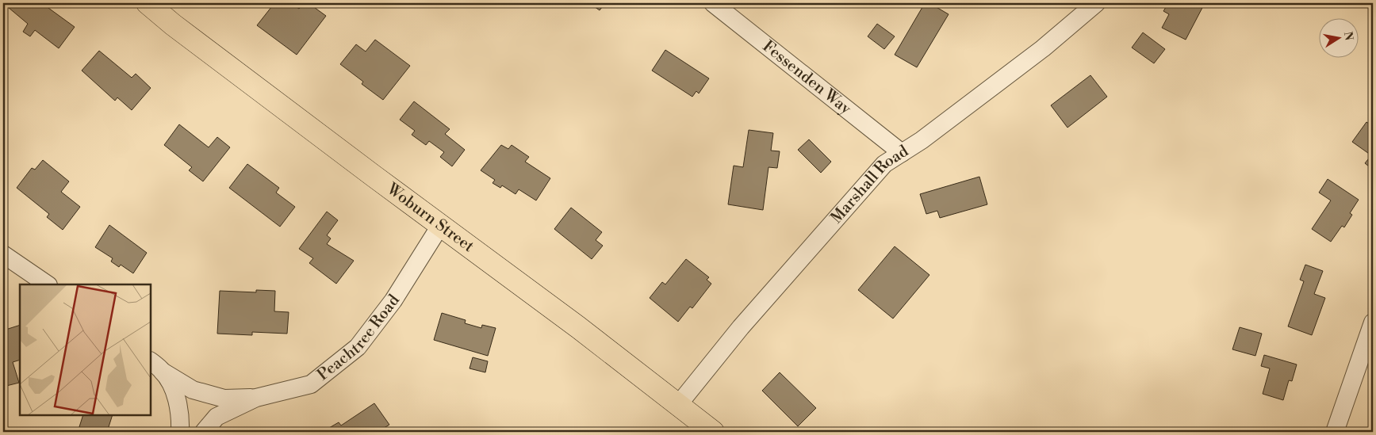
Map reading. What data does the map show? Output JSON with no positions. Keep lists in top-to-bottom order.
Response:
{
  "streets": {
    "main road": ["Woburn Street"],
    "street": ["Fessenden Way", "Marshall Road", "Peachtree Road"]
  },
  "crossings": [
    ["Fessenden Way", "Marshall Road"],
    ["Marshall Road", "Woburn Street"],
    ["Woburn Street", "Peachtree Road"]
  ],
  "north": "right"
}
